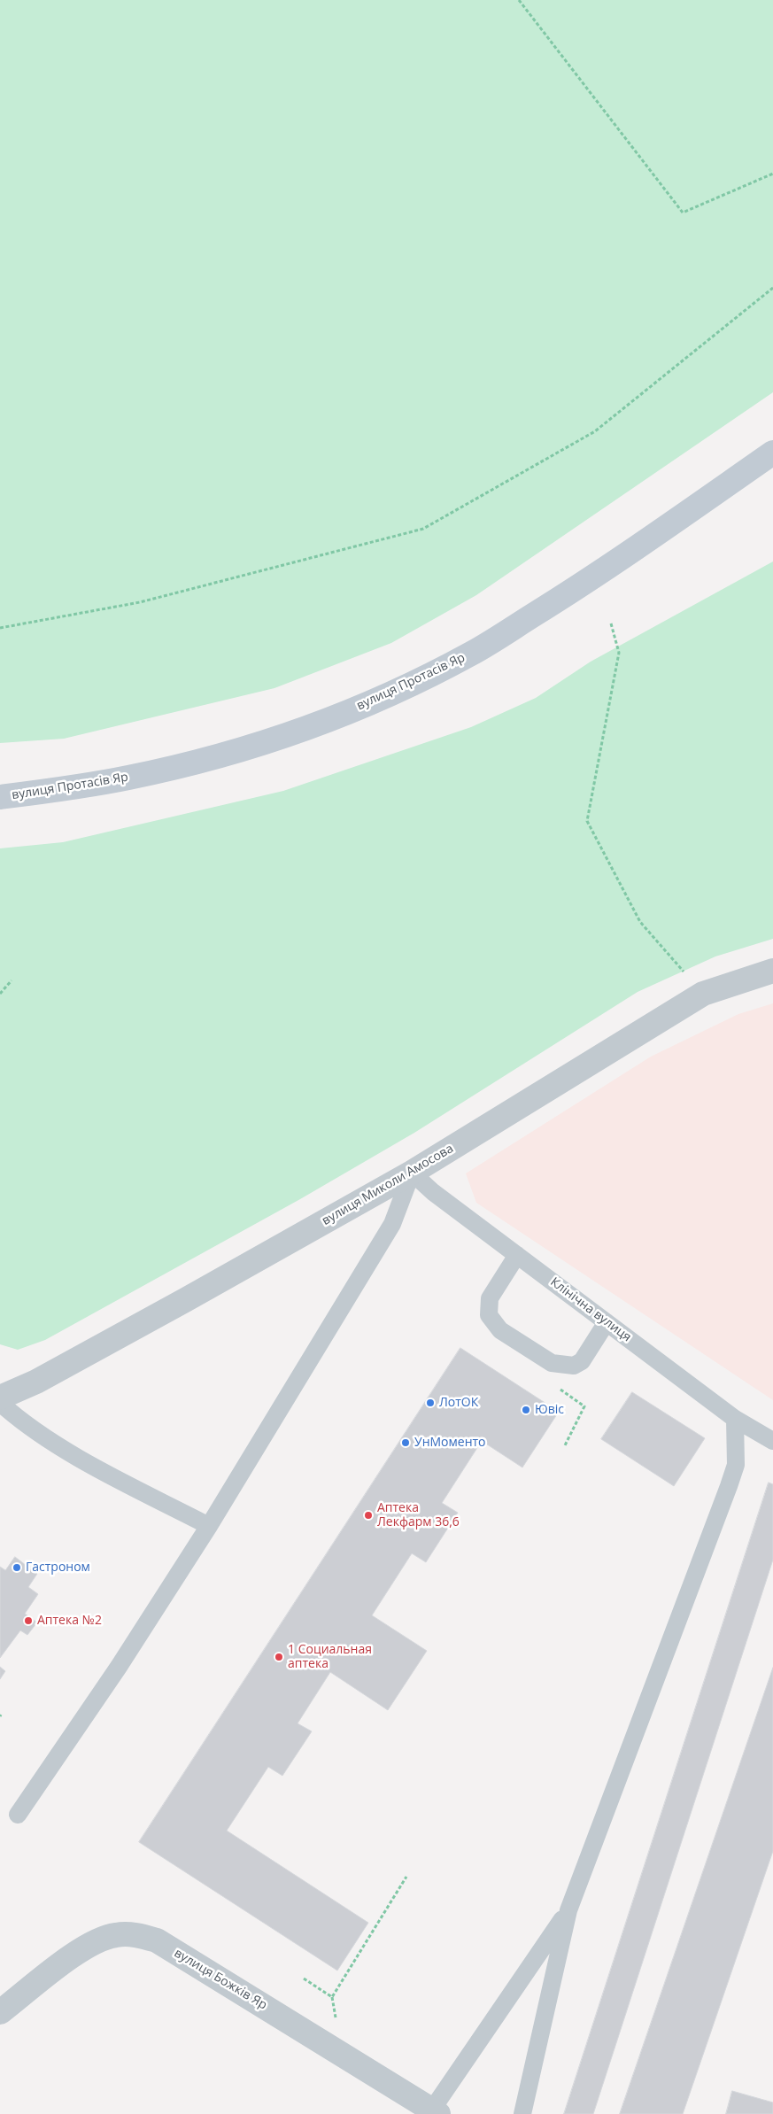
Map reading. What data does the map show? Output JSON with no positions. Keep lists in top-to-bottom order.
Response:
{
  "streets": {
    "main road": ["вулиця Протасів Яр"],
    "street": ["вулиця Миколи Амосова", "вулиця Божків Яр"],
    "lane": ["Клінічна вулиця"]
  },
  "crossings": [
    ["вулиця Миколи Амосова", "Клінічна вулиця"]
  ],
  "places": [
    "ЛотОК",
    "Ювіс",
    "УнМоменто",
    "Аптека Лекфарм 36,6",
    "Гастроном",
    "Аптека №2",
    "1 Социальная аптека"
  ]
}
